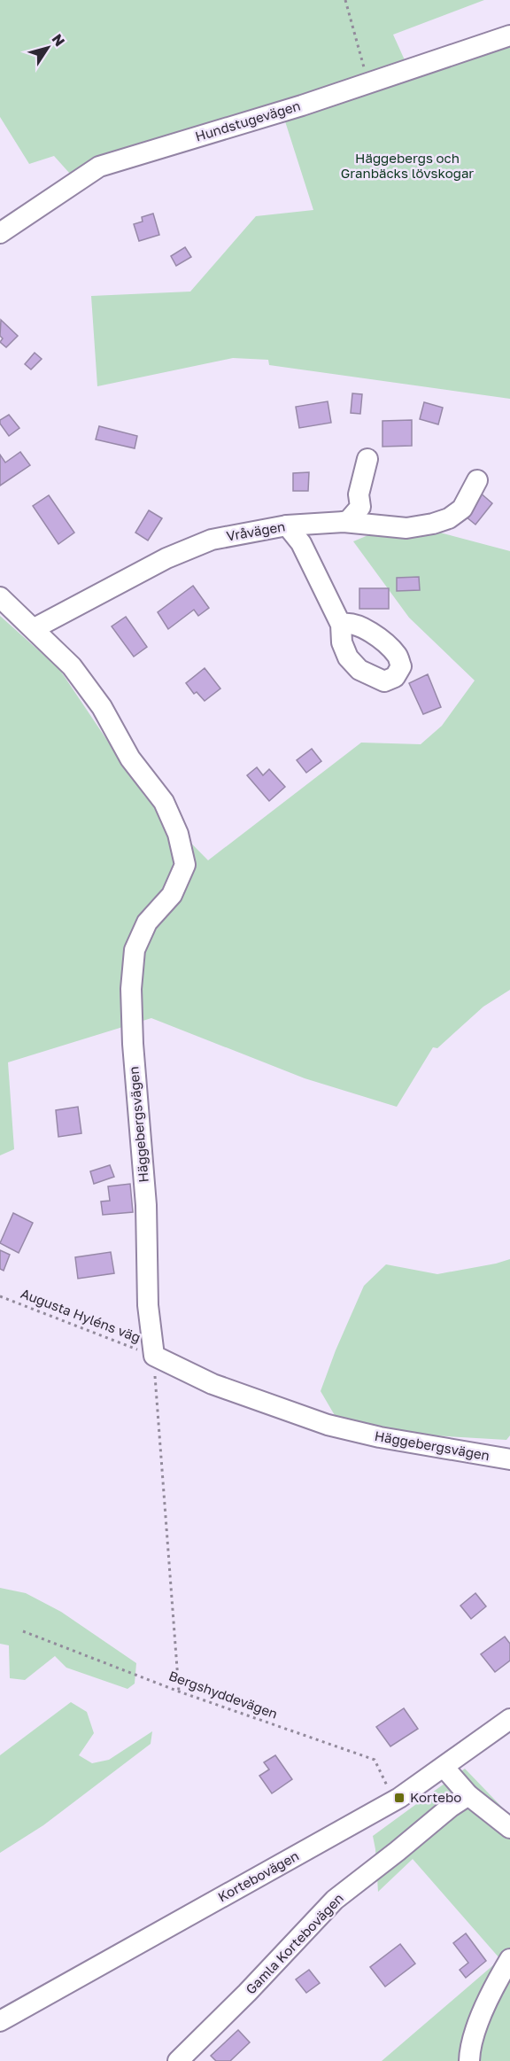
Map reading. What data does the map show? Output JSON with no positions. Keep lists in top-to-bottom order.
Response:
{
  "streets": {
    "street": [
      "Hundstugevägen",
      "Vråvägen",
      "Häggebergsvägen",
      "Kortebovägen",
      "Gamla Kortebovägen"
    ],
    "path": ["Augusta Hyléns väg", "Bergshyddevägen"]
  },
  "crossings": [
    ["Vråvägen", "Häggebergsvägen"],
    ["Häggebergsvägen", "Augusta Hyléns väg"],
    ["Bergshyddevägen", "Kortebovägen"]
  ],
  "parks": ["Häggebergs och Granbäcks lövskogar"],
  "places": {
    "transit": ["Kortebo"]
  },
  "north": "top right"
}
